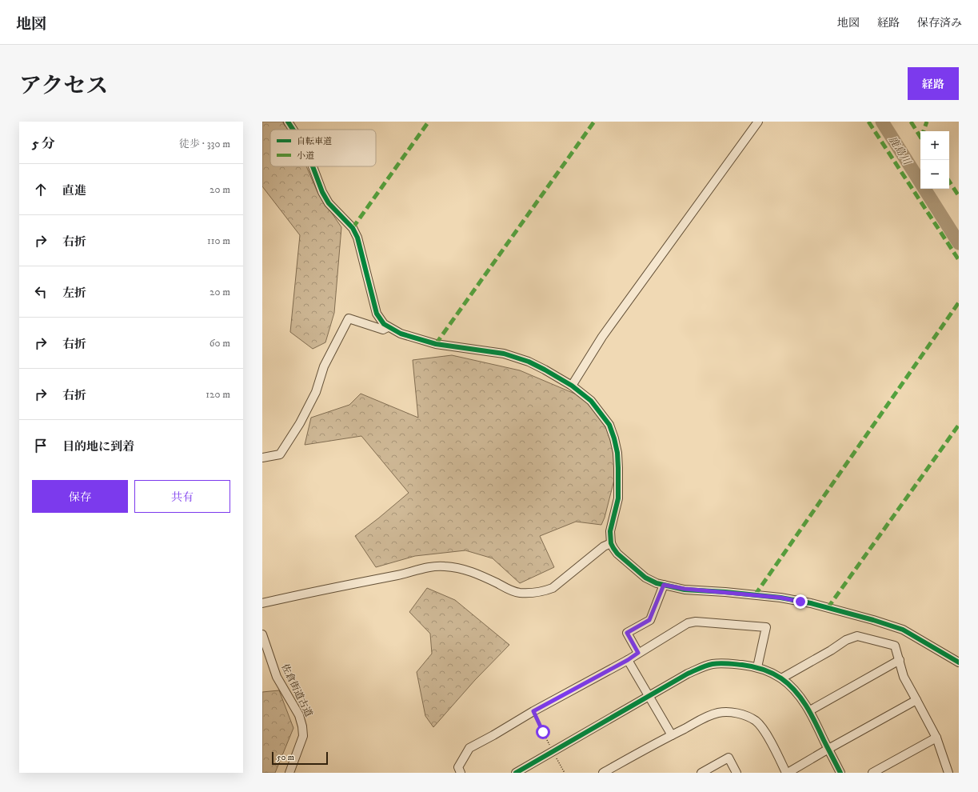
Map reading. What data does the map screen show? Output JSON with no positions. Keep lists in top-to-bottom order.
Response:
{
  "streets": {
    "street": ["佐倉街道古道"]
  },
  "water": ["鹿島川"],
  "legend": ["自転車道", "小道"],
  "scale_bar": "50 m",
  "page": {
    "header": "地図",
    "nav": ["地図", "経路", "保存済み"],
    "title": "アクセス",
    "buttons": [
      "経路",
      ["保存", "共有"]
    ],
    "heading": ["5 分", "徒歩 · 330 m"],
    "map_buttons": ["+", "−"],
    "list": [
      ["直進", "20 m"],
      ["右折", "110 m"],
      ["左折", "20 m"],
      ["右折", "60 m"],
      ["右折", "120 m"],
      "目的地に到着"
    ],
    "scale": "50 m"
  }
}
